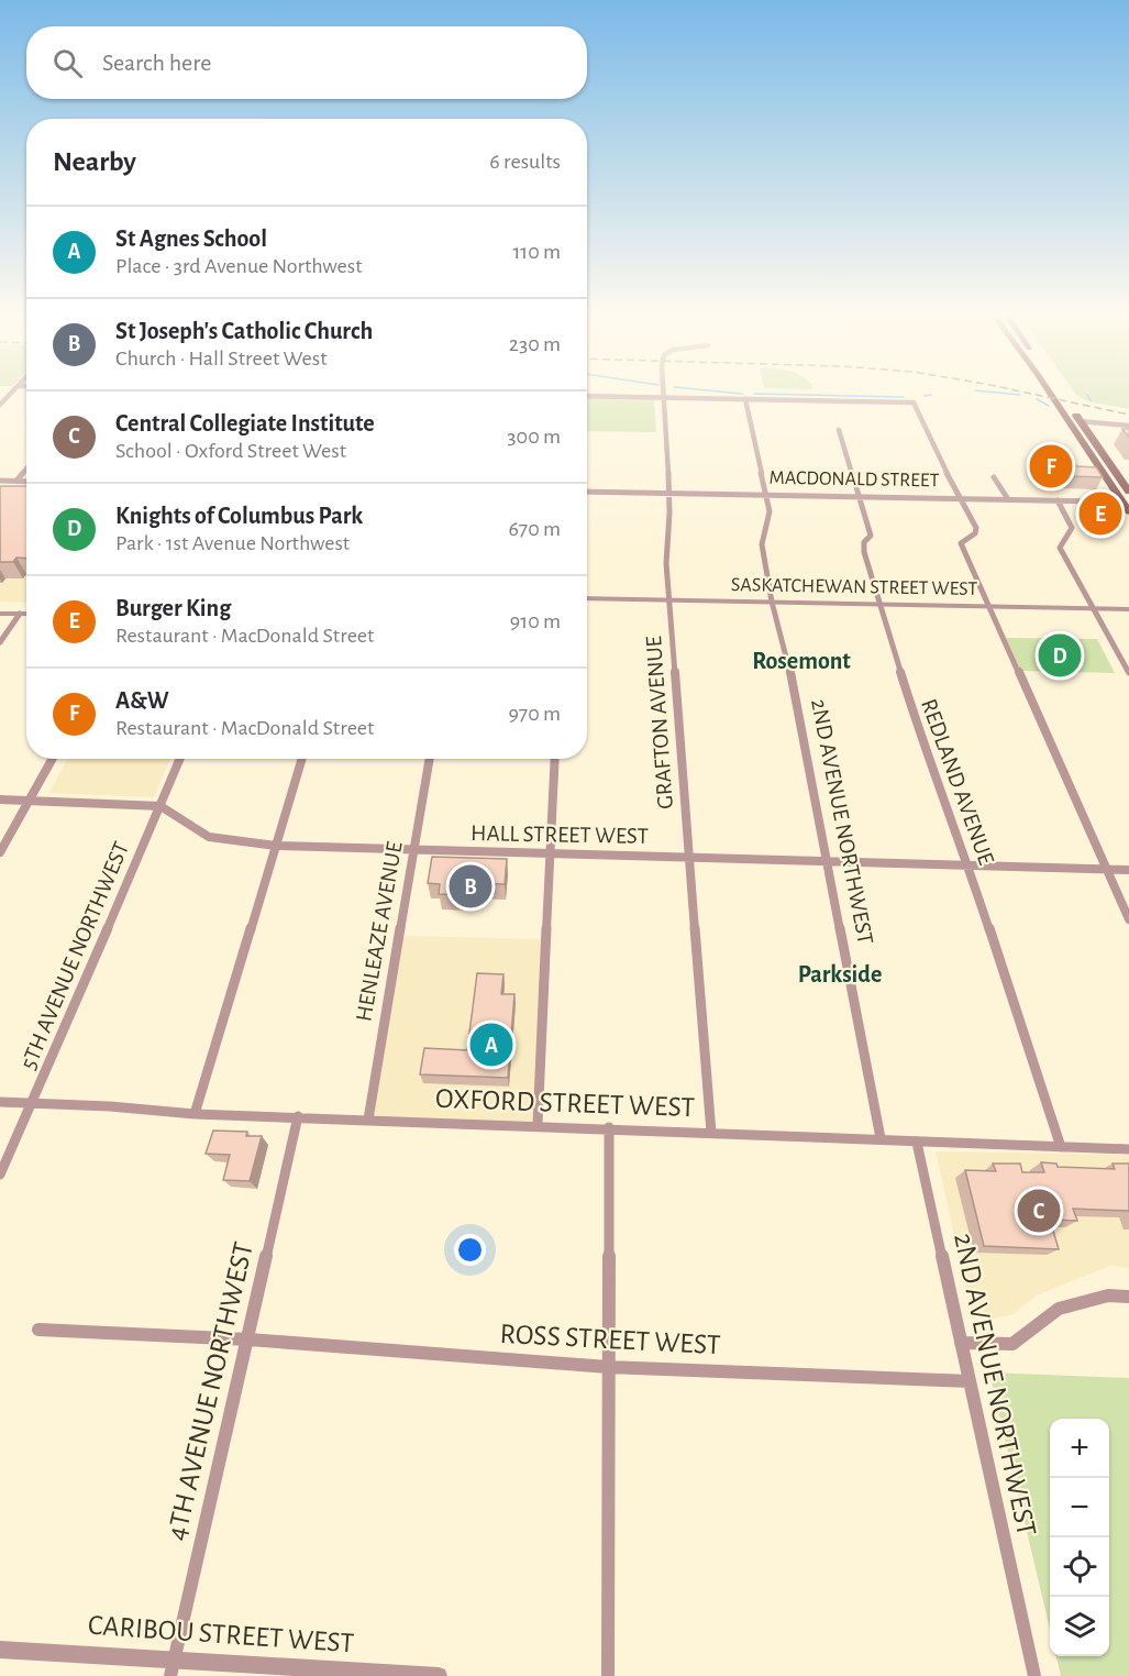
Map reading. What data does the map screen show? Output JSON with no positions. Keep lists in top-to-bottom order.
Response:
{
  "streets": {
    "street": [
      "MACDONALD STREET",
      "SASKATCHEWAN STREET WEST",
      "GRAFTON AVENUE",
      "REDLAND AVENUE",
      "2ND AVENUE NORTHWEST",
      "HALL STREET WEST",
      "HENLEAZE AVENUE",
      "5TH AVENUE NORTHWEST",
      "OXFORD STREET WEST",
      "ROSS STREET WEST",
      "4TH AVENUE NORTHWEST",
      "CARIBOU STREET WEST"
    ]
  },
  "crossings": [
    ["MACDONALD STREET", "GRAFTON AVENUE"],
    ["MACDONALD STREET", "REDLAND AVENUE"],
    ["MACDONALD STREET", "2ND AVENUE NORTHWEST"],
    ["SASKATCHEWAN STREET WEST", "GRAFTON AVENUE"],
    ["SASKATCHEWAN STREET WEST", "REDLAND AVENUE"],
    ["SASKATCHEWAN STREET WEST", "2ND AVENUE NORTHWEST"],
    ["GRAFTON AVENUE", "HALL STREET WEST"],
    ["GRAFTON AVENUE", "OXFORD STREET WEST"],
    ["REDLAND AVENUE", "HALL STREET WEST"],
    ["REDLAND AVENUE", "OXFORD STREET WEST"],
    ["2ND AVENUE NORTHWEST", "HALL STREET WEST"],
    ["2ND AVENUE NORTHWEST", "OXFORD STREET WEST"],
    ["2ND AVENUE NORTHWEST", "ROSS STREET WEST"],
    ["HALL STREET WEST", "HENLEAZE AVENUE"],
    ["HALL STREET WEST", "5TH AVENUE NORTHWEST"],
    ["HENLEAZE AVENUE", "OXFORD STREET WEST"],
    ["5TH AVENUE NORTHWEST", "OXFORD STREET WEST"],
    ["OXFORD STREET WEST", "4TH AVENUE NORTHWEST"],
    ["ROSS STREET WEST", "4TH AVENUE NORTHWEST"],
    ["4TH AVENUE NORTHWEST", "CARIBOU STREET WEST"]
  ],
  "districts": ["Rosemont", "Parkside"],
  "page": {
    "search": "Search here",
    "heading": ["Nearby", "6 results"],
    "list": [
      {
        "mark": "A",
        "name": "St Agnes School",
        "note": "Place · 3rd Avenue Northwest",
        "value": "110 m"
      },
      {
        "mark": "B",
        "name": "St Joseph's Catholic Church",
        "note": "Church · Hall Street West",
        "value": "230 m"
      },
      {
        "mark": "C",
        "name": "Central Collegiate Institute",
        "note": "School · Oxford Street West",
        "value": "300 m"
      },
      {
        "mark": "D",
        "name": "Knights of Columbus Park",
        "note": "Park · 1st Avenue Northwest",
        "value": "670 m"
      },
      {
        "mark": "E",
        "name": "Burger King",
        "note": "Restaurant · MacDonald Street",
        "value": "910 m"
      },
      {
        "mark": "F",
        "name": "A&W",
        "note": "Restaurant · MacDonald Street",
        "value": "970 m"
      }
    ],
    "pins": [
      "F",
      "E",
      "D",
      "B",
      "A",
      "C"
    ],
    "map_buttons": ["+", "−"]
  }
}
